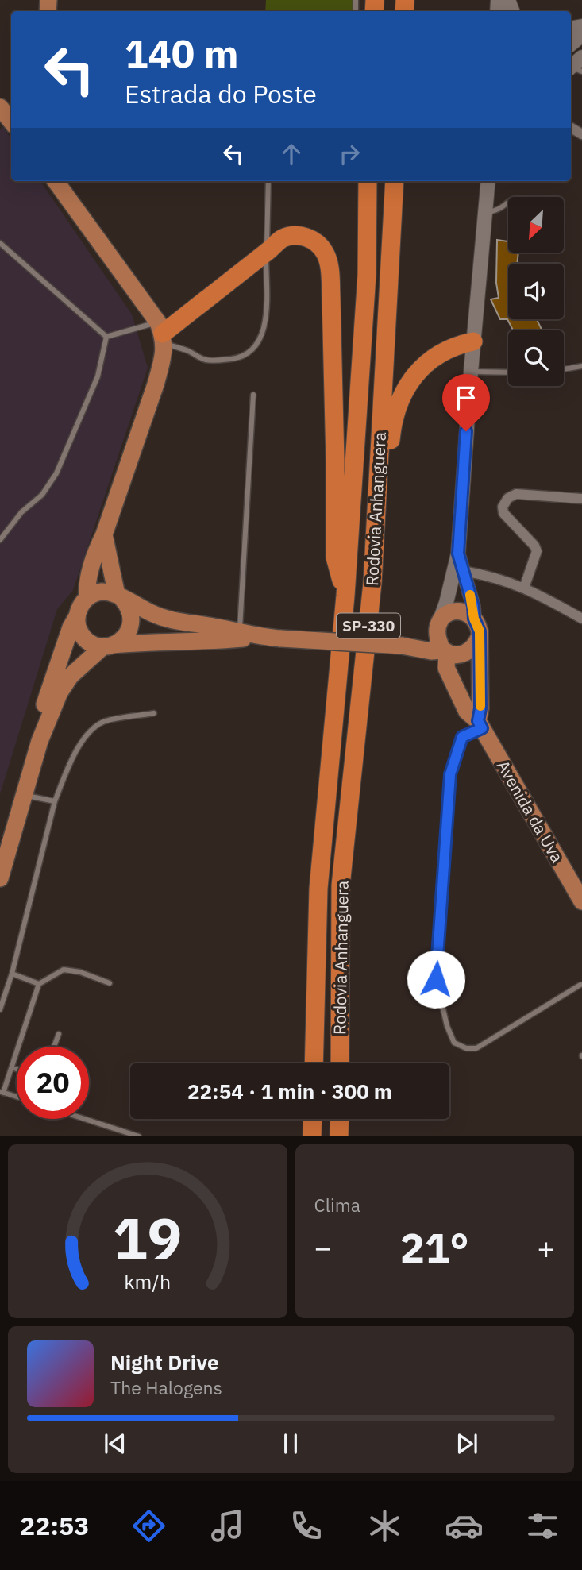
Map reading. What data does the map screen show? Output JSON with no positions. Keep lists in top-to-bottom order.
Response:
{
  "streets": {
    "highway": ["Rodovia Anhanguera", "SP-330"],
    "main road": ["Avenida da Uva"]
  },
  "north": "bottom left",
  "page": {
    "turn": ["140 m", "Estrada do Poste"],
    "limit": "20",
    "trip": "22:54 · 1 min · 300 m",
    "tile": "Clima",
    "heat": ["−", "21°", "+"],
    "song": ["Night Drive", "The Halogens"],
    "tabs": "22:53",
    "gauge": ["19", "km/h"]
  }
}
